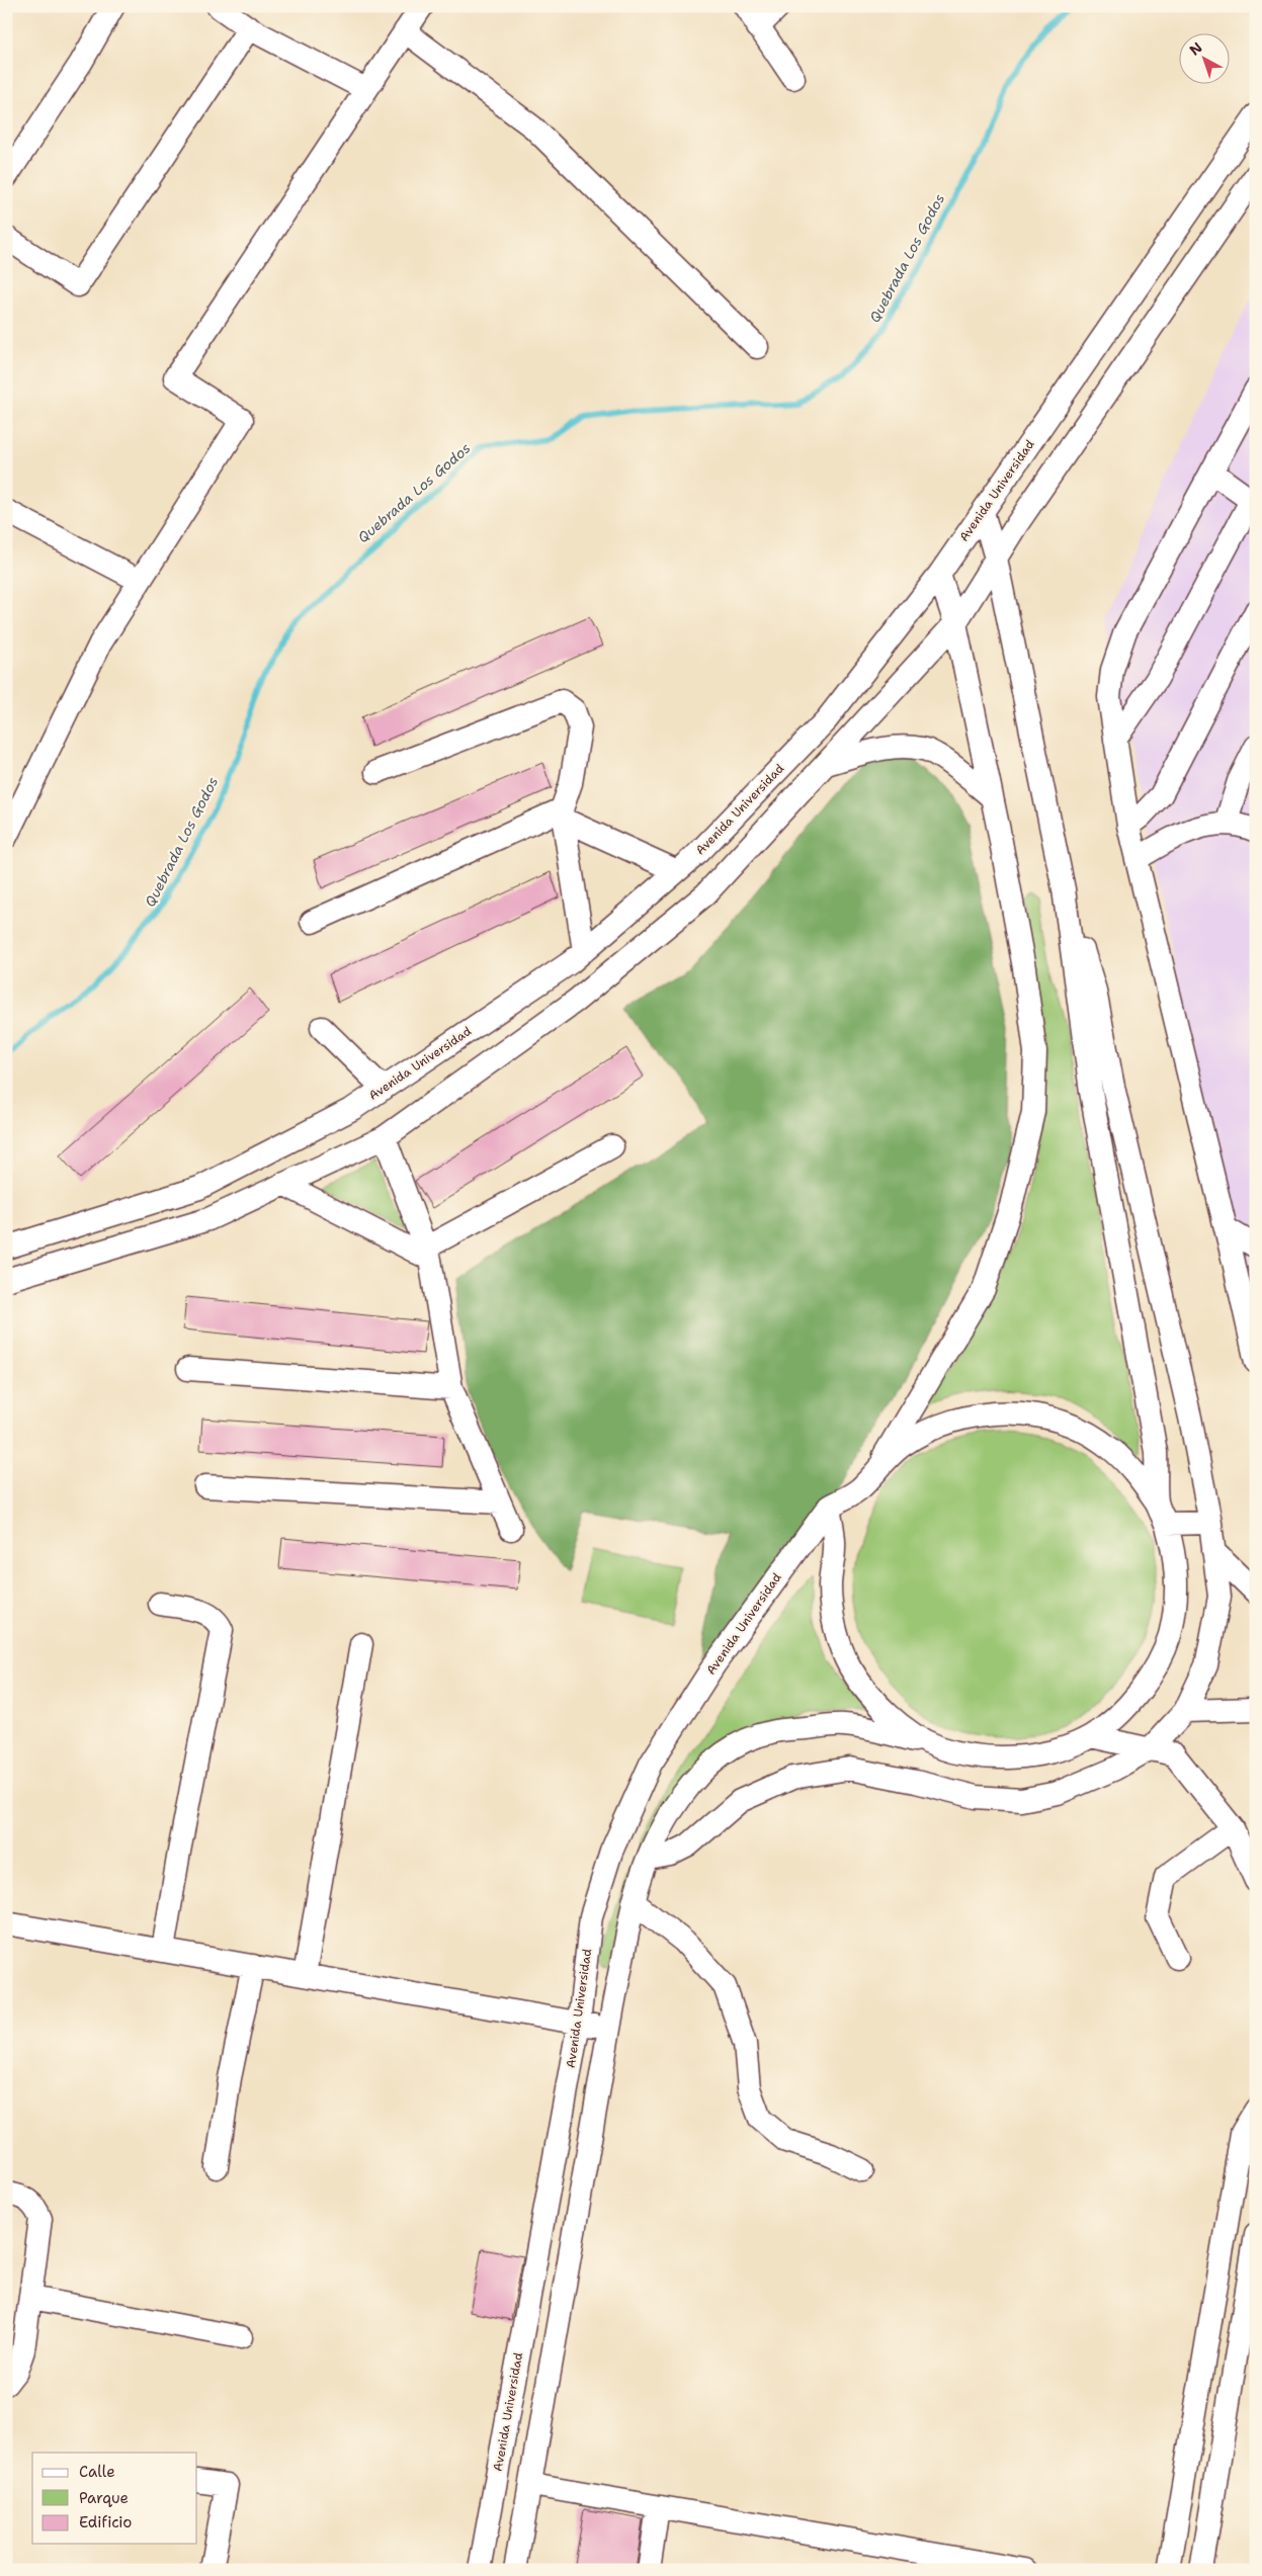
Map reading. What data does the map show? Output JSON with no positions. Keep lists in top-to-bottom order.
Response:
{
  "streets": {
    "street": ["Avenida Universidad"]
  },
  "water": ["Quebrada Los Godos"],
  "legend": ["Calle", "Parque", "Edificio"],
  "north": "top left"
}
